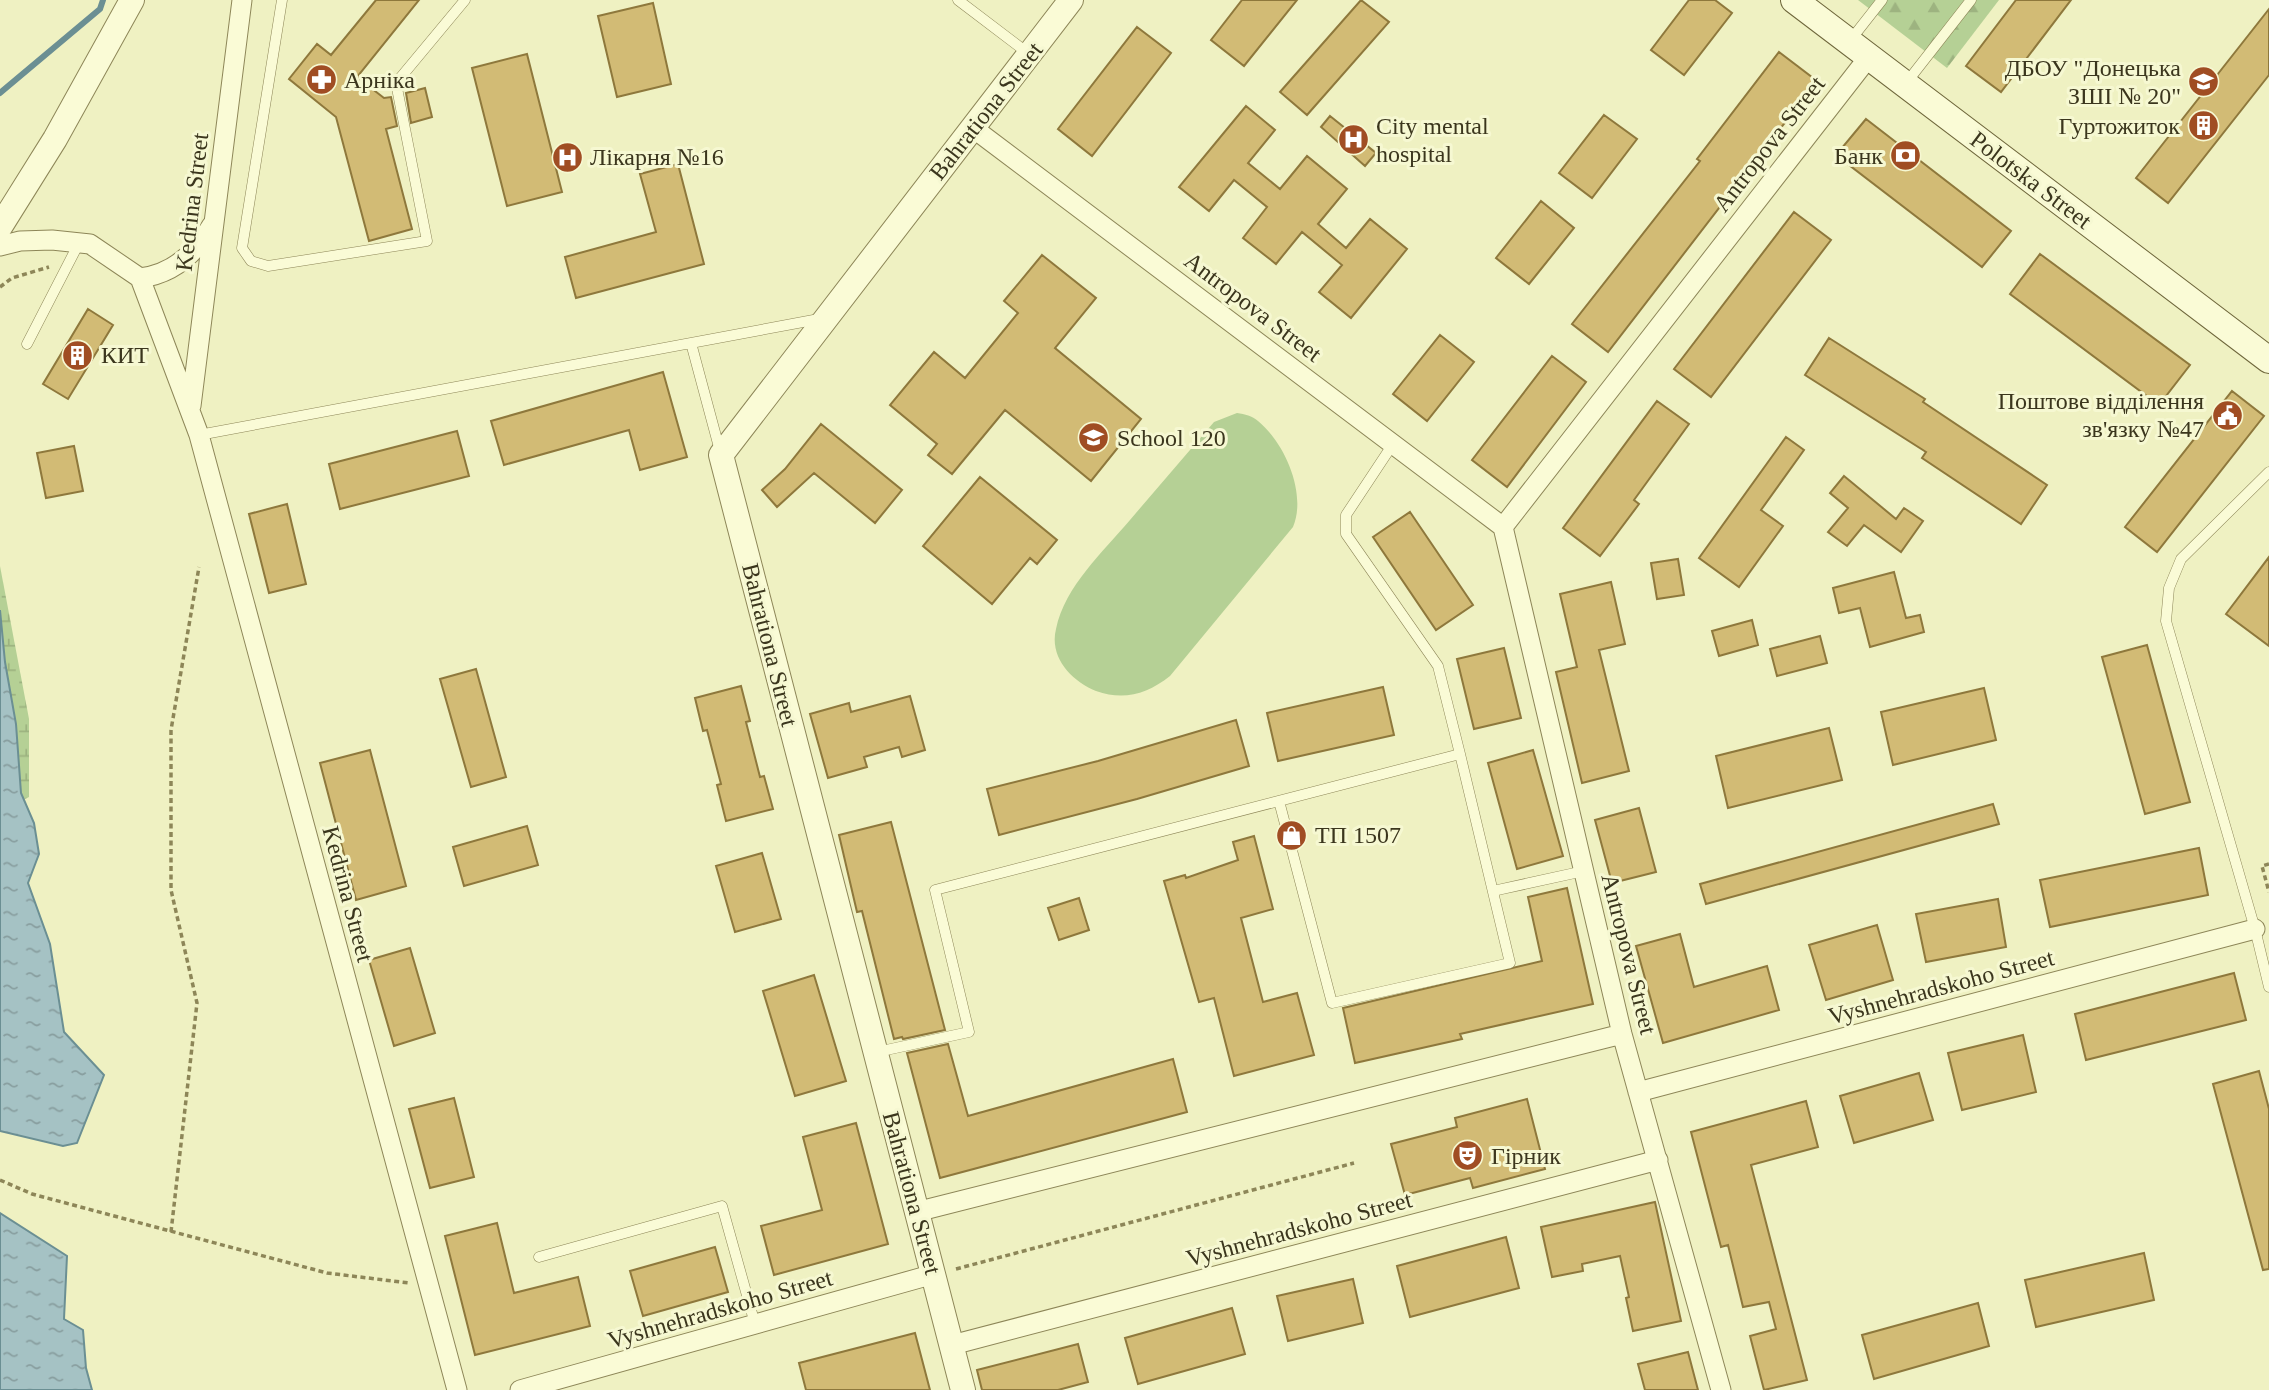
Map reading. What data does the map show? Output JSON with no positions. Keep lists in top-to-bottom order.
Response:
{
  "streets": {
    "main road": ["Polotska Street"],
    "street": [
      "Bahrationa Street",
      "Antropova Street",
      "Kedrina Street",
      "Vyshnehradskoho Street"
    ]
  },
  "crossings": [
    ["Bahrationa Street", "Antropova Street"],
    ["Bahrationa Street", "Vyshnehradskoho Street"],
    ["Antropova Street", "Polotska Street"],
    ["Antropova Street", "Vyshnehradskoho Street"]
  ],
  "places": {
    "pharmacy": ["Арніка"],
    "school or university": ["ДБОУ \"Донецька ЗШІ № 20\"", "School 120"],
    "building": ["Гуртожиток", "КИТ"],
    "hospital": ["City mental hospital", "Лікарня №16"],
    "bank": ["Банк"],
    "public building": ["Поштове відділення зв'язку №47"],
    "shop": ["ТП 1507"],
    "theatre": ["Гірник"]
  }
}
